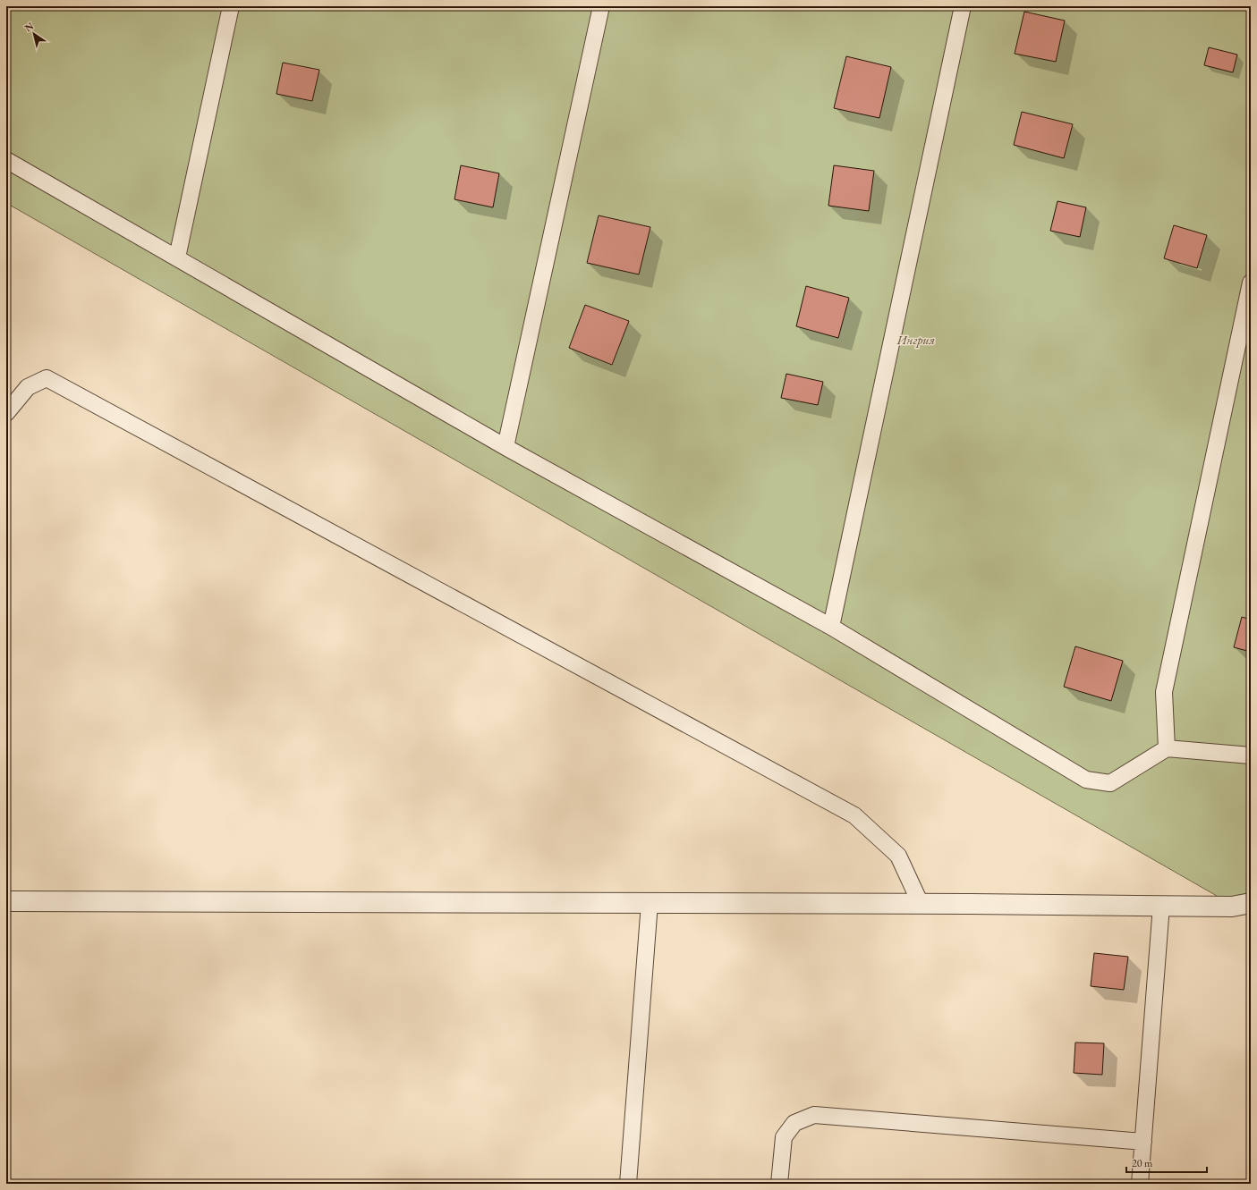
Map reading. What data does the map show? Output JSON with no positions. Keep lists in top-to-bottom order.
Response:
{
  "parks": ["Ингрия"],
  "scale_bar": "20 m",
  "north": "top left"
}
